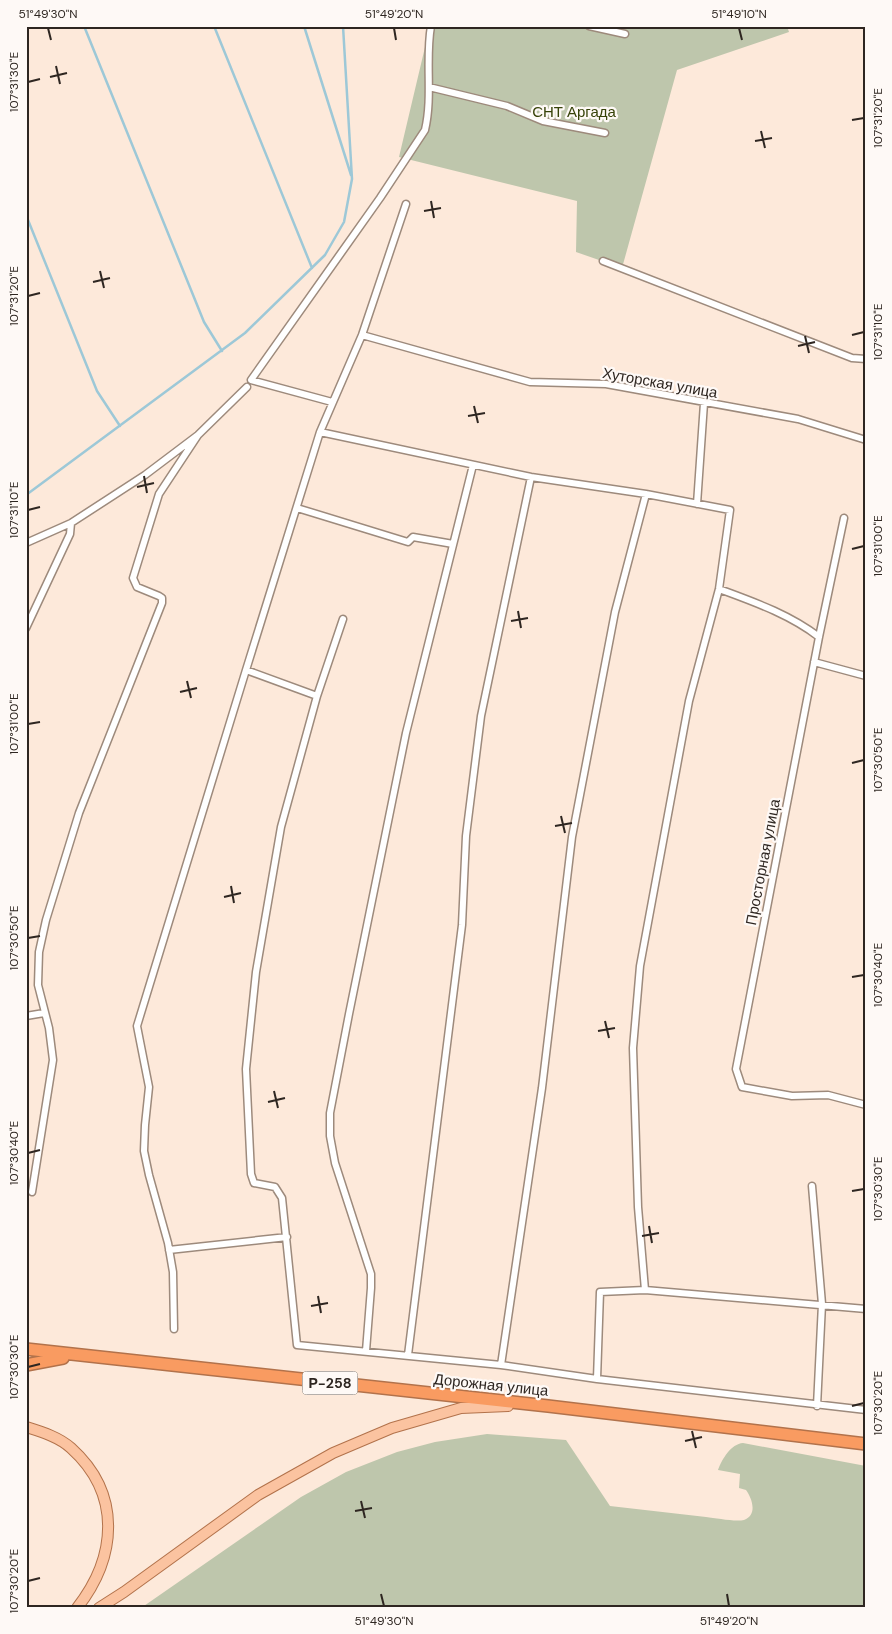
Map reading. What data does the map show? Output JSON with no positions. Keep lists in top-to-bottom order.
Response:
{
  "streets": {
    "highway": ["Р-258", "Дорожная улица"],
    "street": ["Хуторская улица", "Просторная улица"]
  },
  "crossings": [
    ["Р-258", "Дорожная улица"]
  ],
  "parks": ["СНТ Аргада"],
  "coordinates": [
    "51°49'30\"N",
    "51°49'20\"N",
    "51°49'10\"N",
    "107°31'30\"E",
    "107°31'20\"E",
    "107°31'10\"E",
    "107°31'00\"E",
    "107°30'50\"E",
    "107°30'40\"E",
    "107°30'30\"E",
    "107°30'20\"E"
  ]
}
